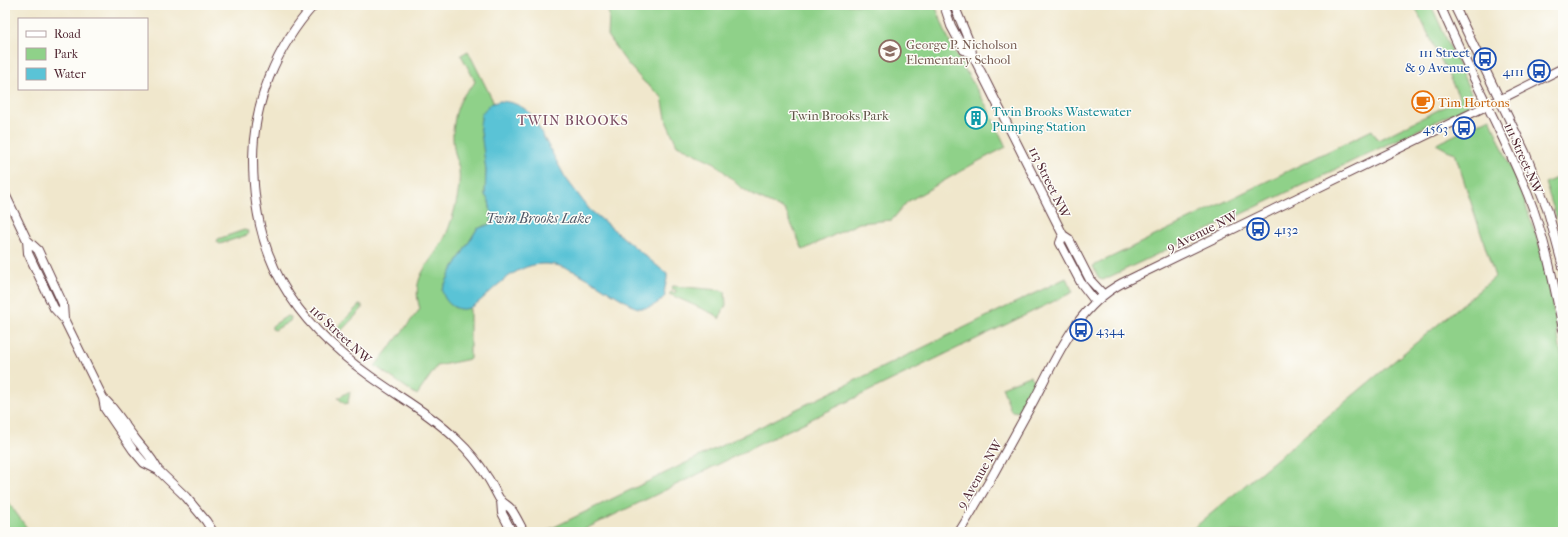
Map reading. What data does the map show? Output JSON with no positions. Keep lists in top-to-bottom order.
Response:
{
  "streets": {
    "street": [
      "111 Street NW",
      "113 Street NW",
      "9 Avenue NW",
      "116 Street NW"
    ]
  },
  "crossings": [
    ["111 Street NW", "9 Avenue NW"],
    ["113 Street NW", "9 Avenue NW"]
  ],
  "districts": ["TWIN BROOKS"],
  "water": ["Twin Brooks Lake"],
  "parks": ["Twin Brooks Park"],
  "places": {
    "school or university": ["George P. Nicholson Elementary School"],
    "bus stop": [
      "111 Street & 9 Avenue",
      "4111",
      "4563",
      "4132",
      "4344"
    ],
    "cafe": ["Tim Hortons"],
    "building": ["Twin Brooks Wastewater Pumping Station"]
  },
  "legend": ["Road", "Park", "Water"]
}
